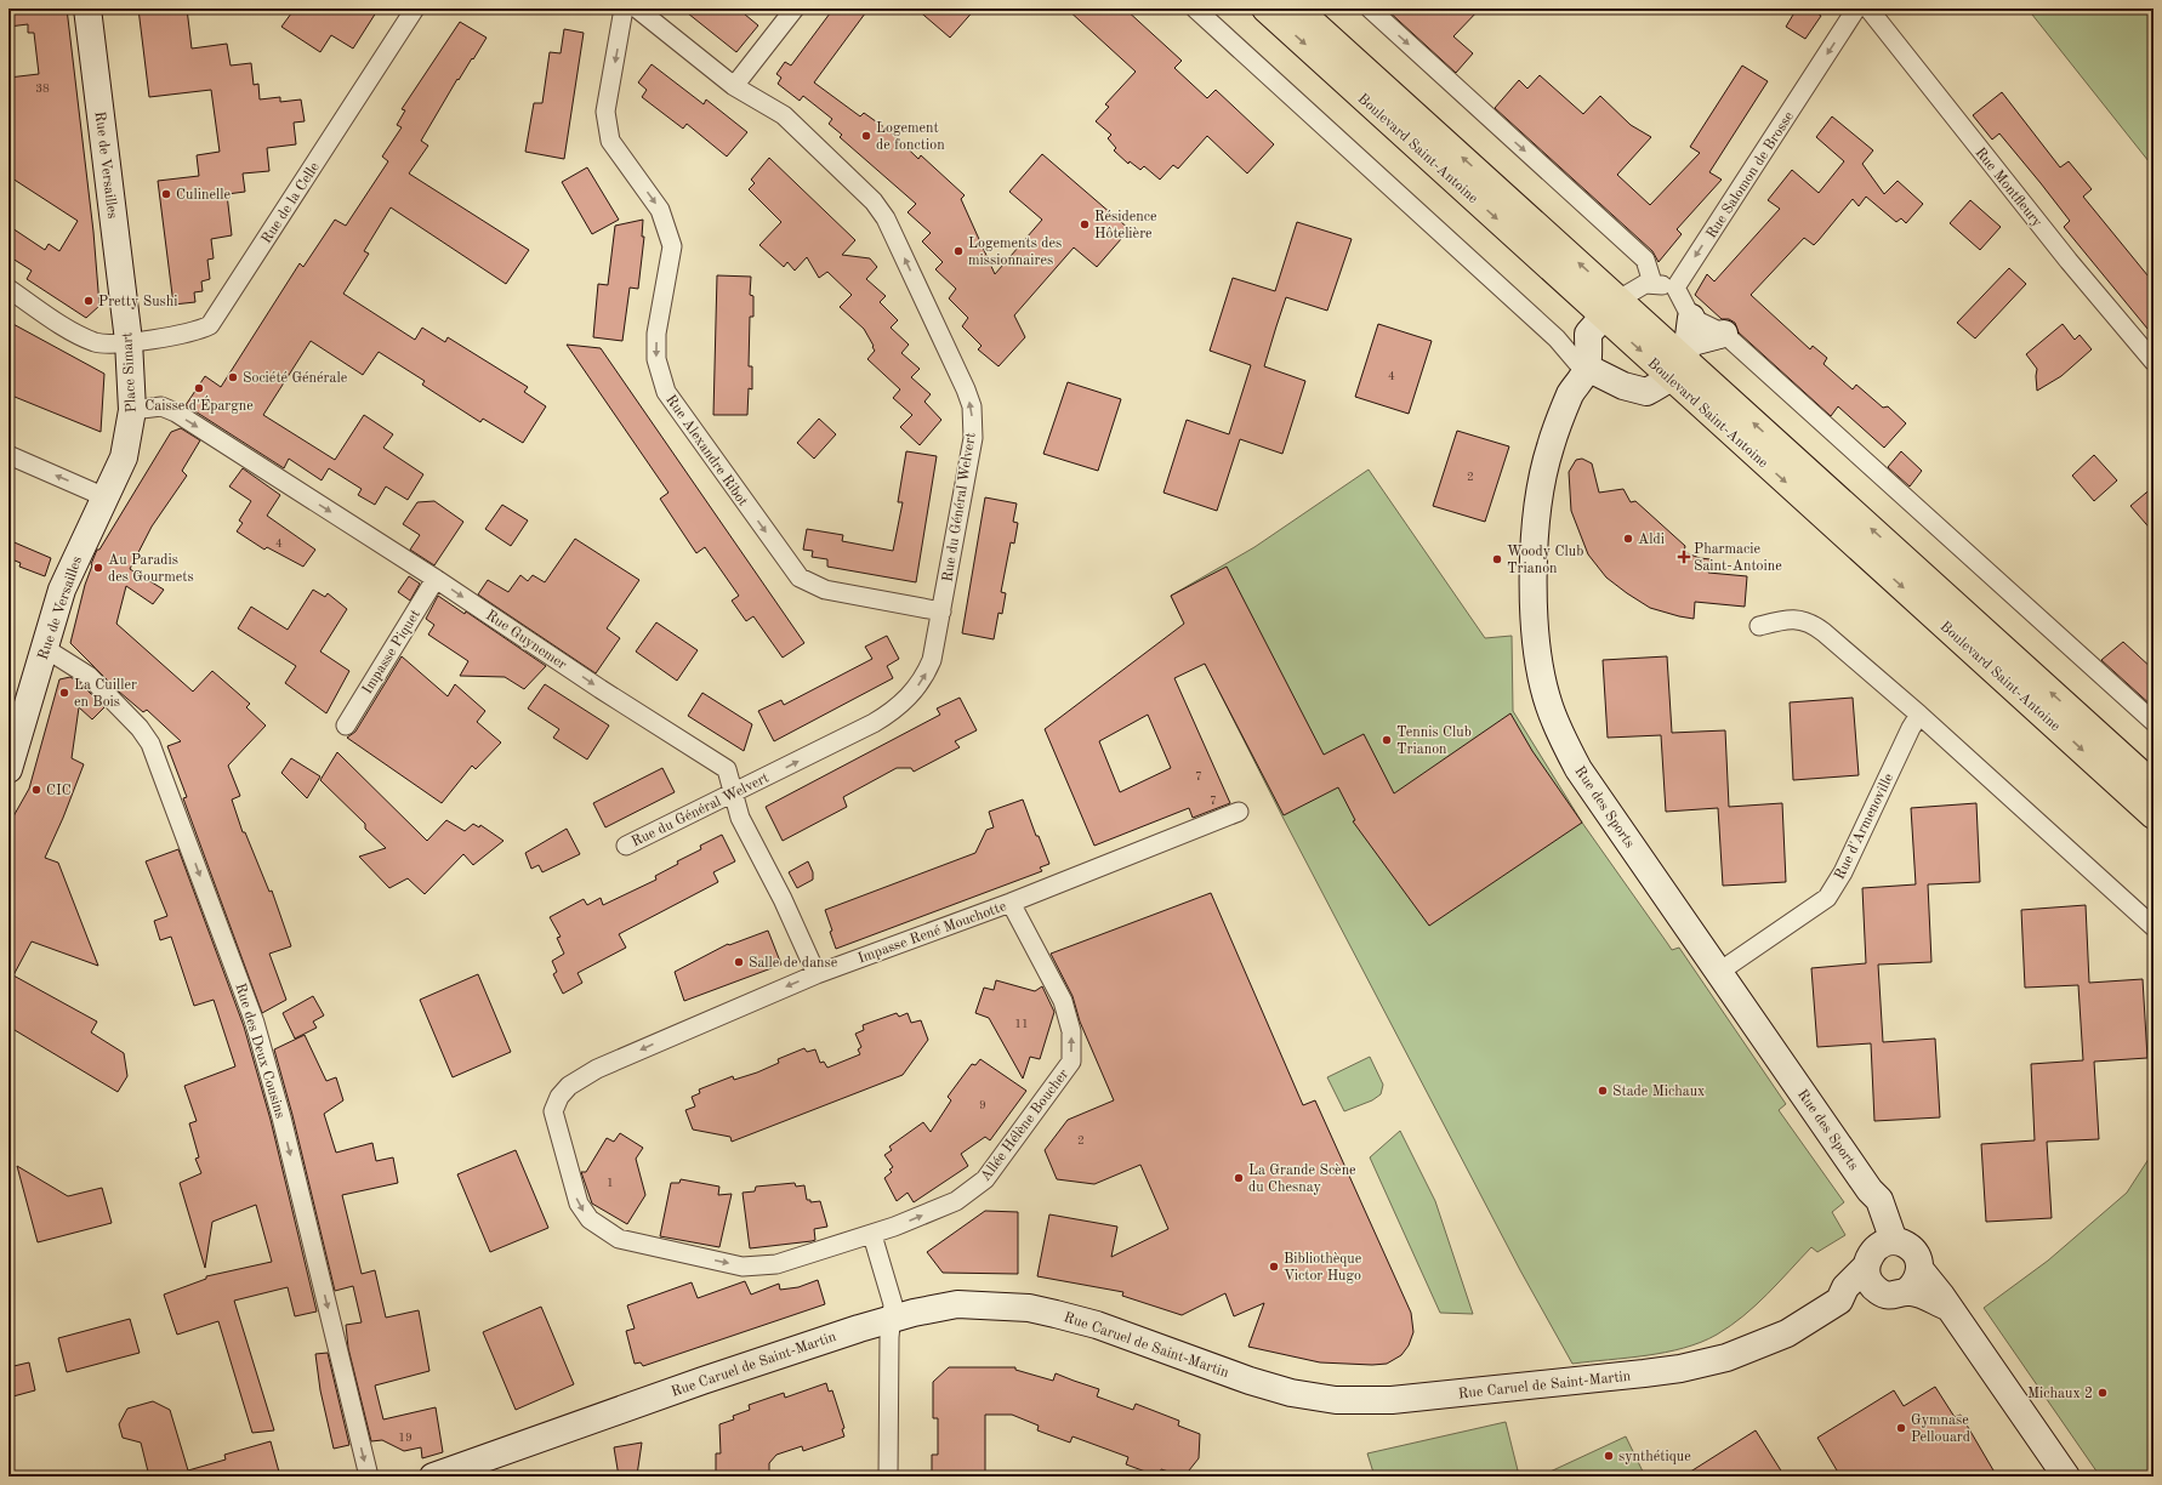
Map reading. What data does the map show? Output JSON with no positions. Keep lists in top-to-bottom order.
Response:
{
  "streets": {
    "main road": [
      "Boulevard Saint-Antoine",
      "Rue de Versailles",
      "Place Simart",
      "Rue des Sports",
      "Rue Caruel de Saint-Martin"
    ],
    "street": [
      "Rue Salomon de Brosse",
      "Rue Montfleury",
      "Rue de la Celle",
      "Rue Alexandre Ribot",
      "Rue du Général Welvert",
      "Rue Guynemer",
      "Impasse Piquet",
      "Rue d'Armenoville",
      "Impasse René Mouchotte",
      "Rue des Deux Cousins",
      "Allée Hélène Boucher"
    ]
  },
  "crossings": [
    ["Boulevard Saint-Antoine", "Rue Salomon de Brosse"],
    ["Boulevard Saint-Antoine", "Rue des Sports"],
    ["Rue de Versailles", "Rue de la Celle"],
    ["Rue de Versailles", "Place Simart"],
    ["Rue de Versailles", "Rue Guynemer"],
    ["Rue de Versailles", "Rue des Deux Cousins"],
    ["Rue de la Celle", "Place Simart"],
    ["Place Simart", "Rue Guynemer"],
    ["Rue Alexandre Ribot", "Rue du Général Welvert"],
    ["Rue du Général Welvert", "Rue Guynemer"],
    ["Rue Guynemer", "Impasse Piquet"],
    ["Rue Guynemer", "Impasse René Mouchotte"],
    ["Rue des Sports", "Rue d'Armenoville"],
    ["Rue des Sports", "Rue Caruel de Saint-Martin"],
    ["Impasse René Mouchotte", "Allée Hélène Boucher"]
  ],
  "one_way": [
    "Rue Salomon de Brosse",
    "Rue Alexandre Ribot",
    "Rue Guynemer",
    "Impasse René Mouchotte",
    "Rue des Deux Cousins"
  ],
  "places": {
    "other": [
      "Logement de fonction",
      "Culinelle",
      "Résidence Hôtelière",
      "Logements des missionnaires",
      "Pretty Sushi",
      "Société Générale",
      "Caisse d'Épargne",
      "Aldi",
      "Woody Club Trianon",
      "Au Paradis des Gourmets",
      "La Cuiller en Bois",
      "Tennis Club Trianon",
      "CIC",
      "Salle de danse",
      "Stade Michaux",
      "La Grande Scène du Chesnay",
      "Bibliothèque Victor Hugo",
      "Michaux 2",
      "Gymnase Pellouard",
      "synthétique"
    ],
    "health": ["Pharmacie Saint-Antoine"]
  },
  "house_numbers": [
    "38",
    "4",
    "2",
    "4",
    "7",
    "7",
    "11",
    "9",
    "2",
    "1",
    "19"
  ]
}
